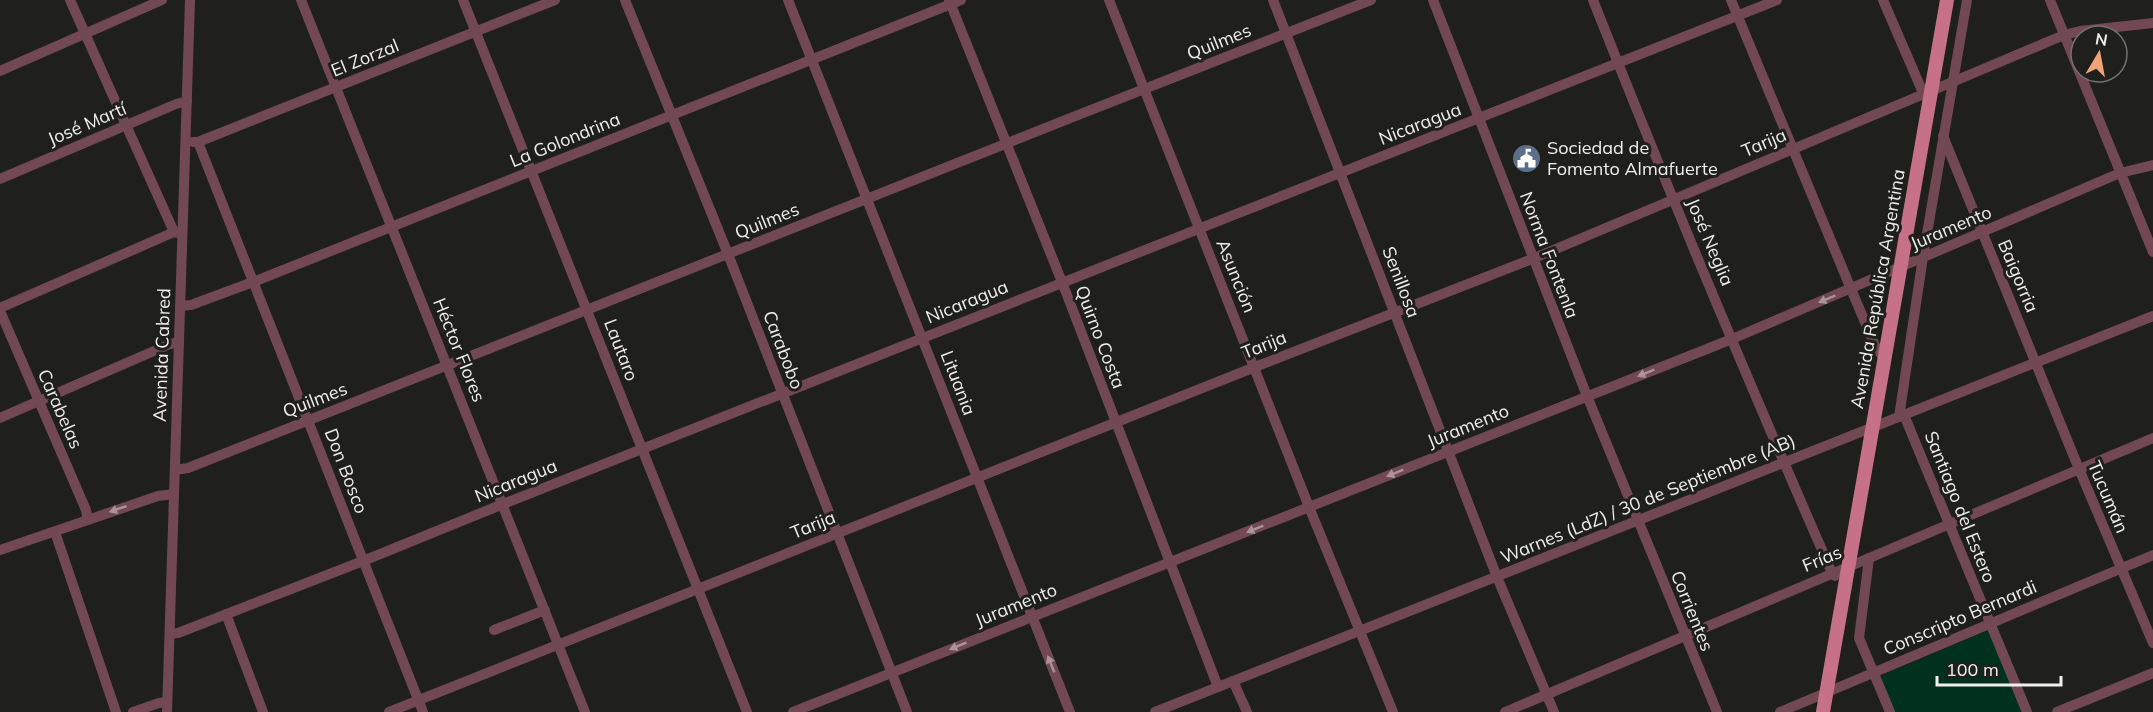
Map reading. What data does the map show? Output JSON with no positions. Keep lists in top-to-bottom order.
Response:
{
  "streets": {
    "main road": ["Avenida República Argentina"],
    "street": [
      "Quilmes",
      "El Zorzal",
      "José Martí",
      "Nicaragua",
      "La Golondrina",
      "Tarija",
      "Juramento",
      "José Neglia",
      "Norma Fontenla",
      "Asunción",
      "Baigorria",
      "Senillosa",
      "Quirno Costa",
      "Héctor Flores",
      "Lautaro",
      "Carabobo",
      "Avenida Cabred",
      "Lituania",
      "Carabelas",
      "Don Bosco",
      "Tucumán",
      "Warnes (LdZ) / 30 de Septiembre (AB)",
      "Santiago del Estero",
      "Frías",
      "Corrientes",
      "Conscripto Bernardi"
    ]
  },
  "crossings": [
    ["Quilmes", "Asunción"],
    ["Quilmes", "Senillosa"],
    ["Quilmes", "Quirno Costa"],
    ["Quilmes", "Héctor Flores"],
    ["Quilmes", "Lautaro"],
    ["Quilmes", "Carabobo"],
    ["Quilmes", "Avenida Cabred"],
    ["Quilmes", "Lituania"],
    ["Quilmes", "Don Bosco"],
    ["El Zorzal", "Héctor Flores"],
    ["El Zorzal", "Lautaro"],
    ["El Zorzal", "Avenida Cabred"],
    ["El Zorzal", "Don Bosco"],
    ["José Martí", "Avenida Cabred"],
    ["Nicaragua", "José Neglia"],
    ["Nicaragua", "Norma Fontenla"],
    ["Nicaragua", "Asunción"],
    ["Nicaragua", "Senillosa"],
    ["Nicaragua", "Quirno Costa"],
    ["Nicaragua", "Héctor Flores"],
    ["Nicaragua", "Lautaro"],
    ["Nicaragua", "Carabobo"],
    ["Nicaragua", "Avenida Cabred"],
    ["Nicaragua", "Lituania"],
    ["Nicaragua", "Don Bosco"],
    ["La Golondrina", "Quirno Costa"],
    ["La Golondrina", "Héctor Flores"],
    ["La Golondrina", "Lautaro"],
    ["La Golondrina", "Carabobo"],
    ["La Golondrina", "Avenida Cabred"],
    ["La Golondrina", "Lituania"],
    ["La Golondrina", "Don Bosco"],
    ["Tarija", "José Neglia"],
    ["Tarija", "Norma Fontenla"],
    ["Tarija", "Asunción"],
    ["Tarija", "Senillosa"],
    ["Tarija", "Avenida República Argentina"],
    ["Tarija", "Quirno Costa"],
    ["Tarija", "Héctor Flores"],
    ["Tarija", "Lautaro"],
    ["Tarija", "Carabobo"],
    ["Tarija", "Lituania"],
    ["Tarija", "Don Bosco"],
    ["Juramento", "José Neglia"],
    ["Juramento", "Norma Fontenla"],
    ["Juramento", "Asunción"],
    ["Juramento", "Baigorria"],
    ["Juramento", "Senillosa"],
    ["Juramento", "Avenida República Argentina"],
    ["Juramento", "Quirno Costa"],
    ["Juramento", "Carabobo"],
    ["Juramento", "Lituania"],
    ["José Neglia", "Warnes (LdZ) / 30 de Septiembre (AB)"],
    ["José Neglia", "Frías"],
    ["Norma Fontenla", "Warnes (LdZ) / 30 de Septiembre (AB)"],
    ["Norma Fontenla", "Corrientes"],
    ["Asunción", "Warnes (LdZ) / 30 de Septiembre (AB)"],
    ["Baigorria", "Tucumán"],
    ["Baigorria", "Warnes (LdZ) / 30 de Septiembre (AB)"],
    ["Senillosa", "Warnes (LdZ) / 30 de Septiembre (AB)"],
    ["Senillosa", "Frías"],
    ["Avenida República Argentina", "Warnes (LdZ) / 30 de Septiembre (AB)"],
    ["Avenida República Argentina", "Frías"],
    ["Avenida República Argentina", "Conscripto Bernardi"],
    ["Quirno Costa", "Warnes (LdZ) / 30 de Septiembre (AB)"],
    ["Avenida Cabred", "Don Bosco"],
    ["Tucumán", "Warnes (LdZ) / 30 de Septiembre (AB)"],
    ["Tucumán", "Frías"],
    ["Tucumán", "Conscripto Bernardi"],
    ["Warnes (LdZ) / 30 de Septiembre (AB)", "Santiago del Estero"],
    ["Warnes (LdZ) / 30 de Septiembre (AB)", "Corrientes"],
    ["Santiago del Estero", "Frías"],
    ["Santiago del Estero", "Conscripto Bernardi"],
    ["Frías", "Corrientes"]
  ],
  "one_way": ["Juramento"],
  "places": {
    "public building": ["Sociedad de Fomento Almafuerte"]
  },
  "scale_bar": "100 m",
  "north": "top"
}
